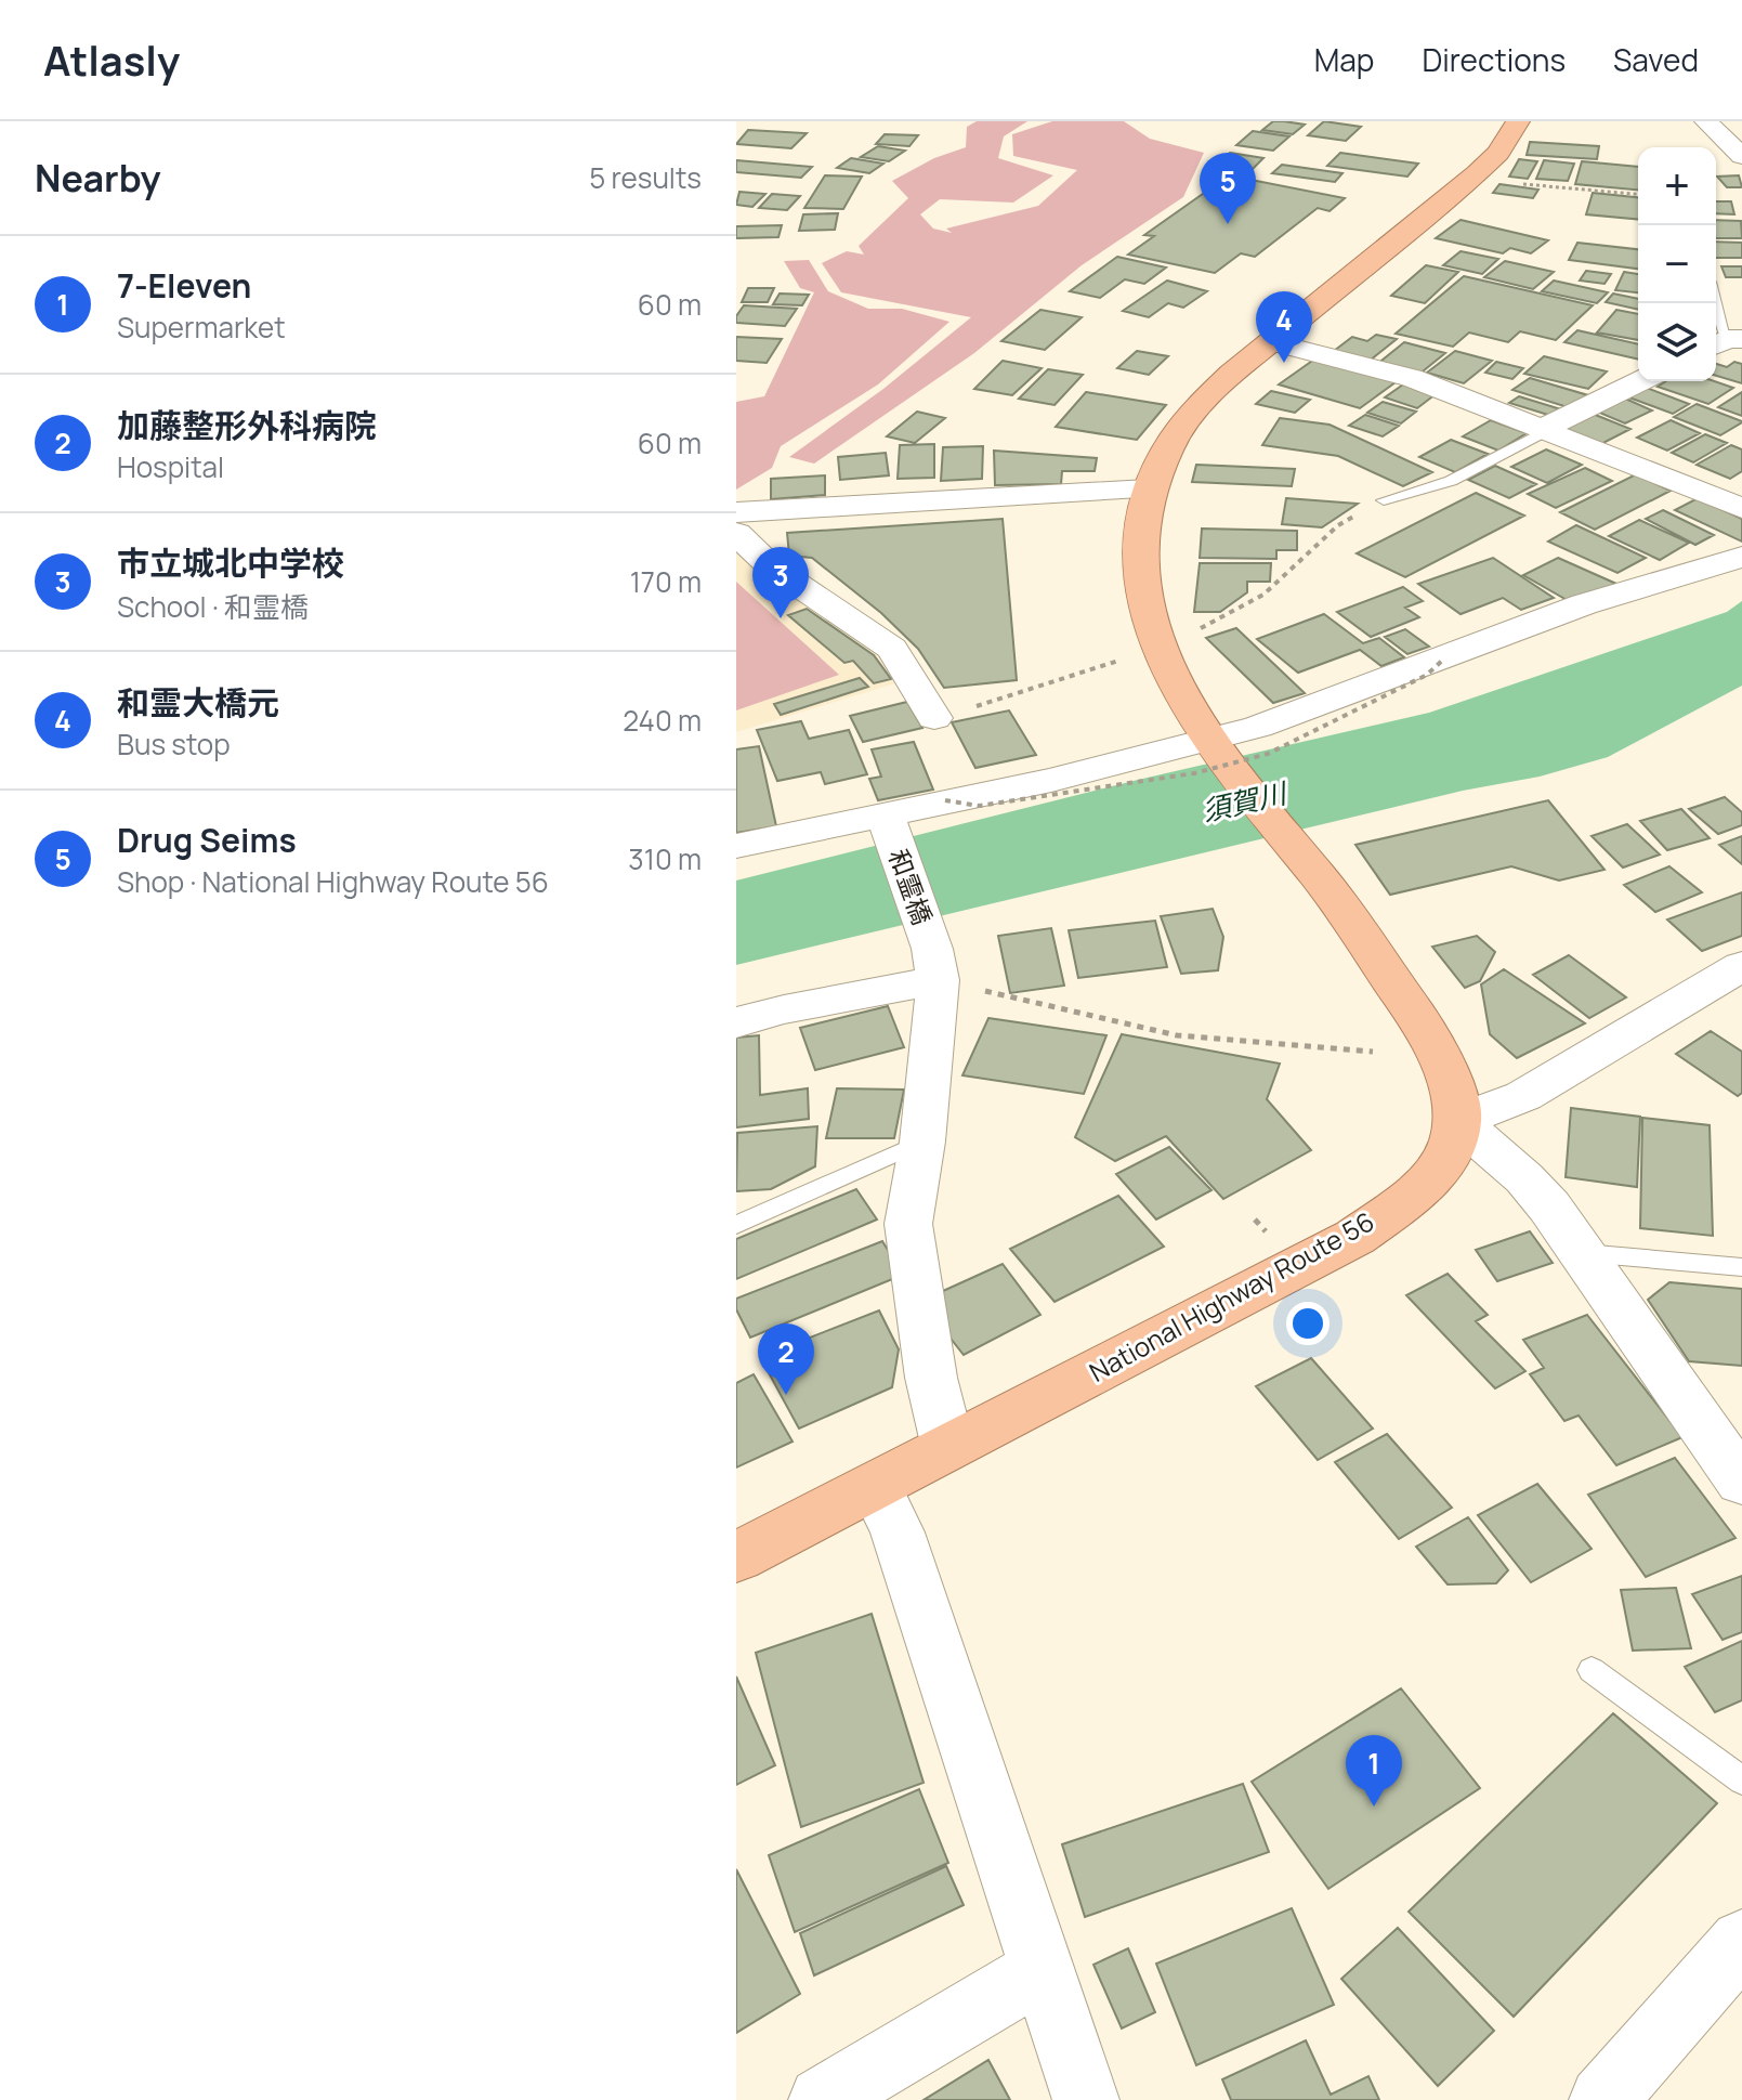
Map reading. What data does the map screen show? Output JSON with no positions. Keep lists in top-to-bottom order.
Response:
{
  "streets": {
    "highway": ["National Highway Route 56"],
    "street": ["和霊橋"]
  },
  "water": ["須賀川"],
  "page": {
    "header": "Atlasly",
    "nav": ["Map", "Directions", "Saved"],
    "heading": ["Nearby", "5 results"],
    "map_buttons": ["+", "−"],
    "pins": [
      "5",
      "4",
      "3",
      "2",
      "1"
    ],
    "list": [
      {
        "mark": "1",
        "name": "7-Eleven",
        "note": "Supermarket",
        "value": "60 m"
      },
      {
        "mark": "2",
        "name": "加藤整形外科病院",
        "note": "Hospital",
        "value": "60 m"
      },
      {
        "mark": "3",
        "name": "市立城北中学校",
        "note": "School · 和霊橋",
        "value": "170 m"
      },
      {
        "mark": "4",
        "name": "和霊大橋元",
        "note": "Bus stop",
        "value": "240 m"
      },
      {
        "mark": "5",
        "name": "Drug Seims",
        "note": "Shop · National Highway Route 56",
        "value": "310 m"
      }
    ]
  }
}
